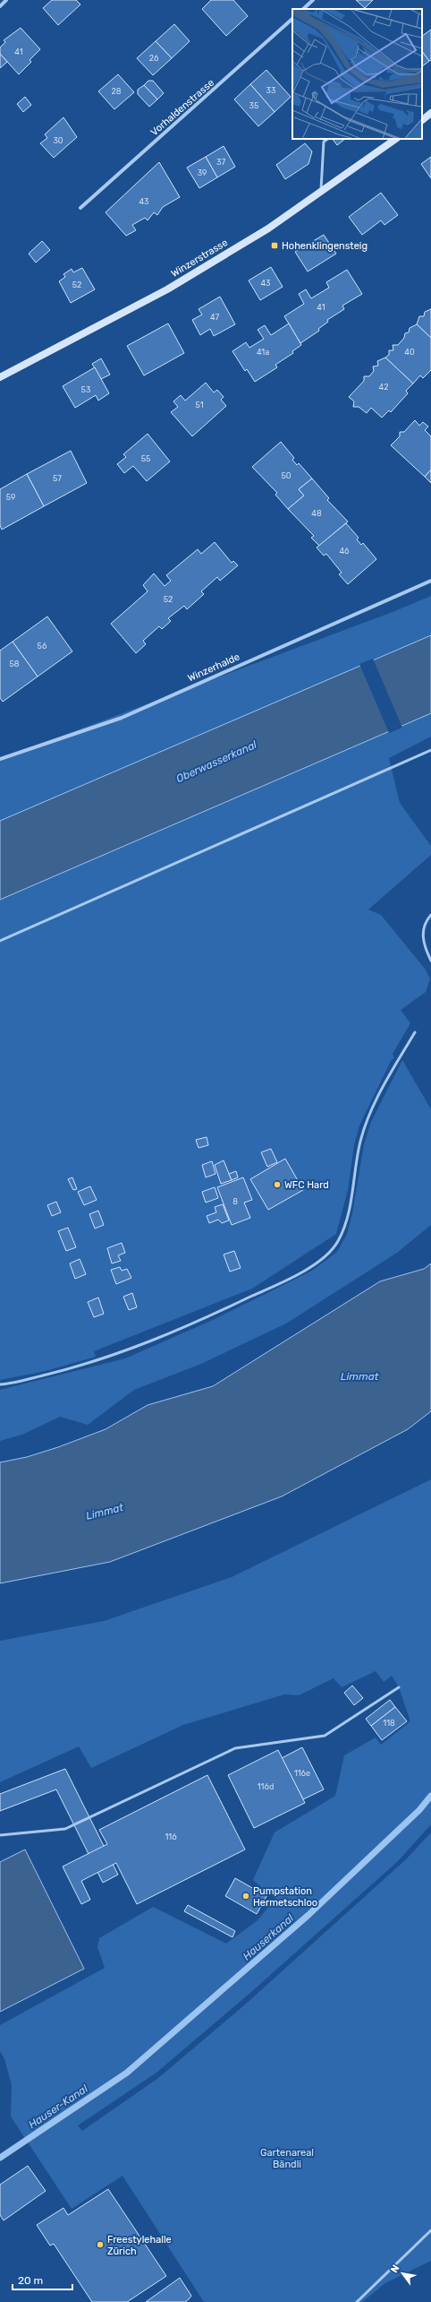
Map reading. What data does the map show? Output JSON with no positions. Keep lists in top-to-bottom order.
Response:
{
  "streets": {
    "main road": ["Winzerstrasse"],
    "street": ["Vorhaldenstrasse", "Winzerhalde"]
  },
  "water": [
    "Oberwasserkanal",
    "Limmat",
    "Hauserkanal",
    "Hauser-Kanal"
  ],
  "parks": ["Gartenareal Bändli"],
  "places": {
    "transit": ["Hohenklingensteig"],
    "other": ["WFC Hard", "Pumpstation Hermetschloo", "Freestylehalle Zürich"]
  },
  "house_numbers": [
    "41",
    "26",
    "33",
    "28",
    "35",
    "30",
    "37",
    "39",
    "43",
    "43",
    "52",
    "41",
    "47",
    "41a",
    "40",
    "42",
    "53",
    "51",
    "55",
    "50",
    "57",
    "59",
    "48",
    "46",
    "52",
    "56",
    "58",
    "8",
    "118",
    "116e",
    "116d",
    "116"
  ],
  "scale_bar": "20 m",
  "north": "top left"
}
